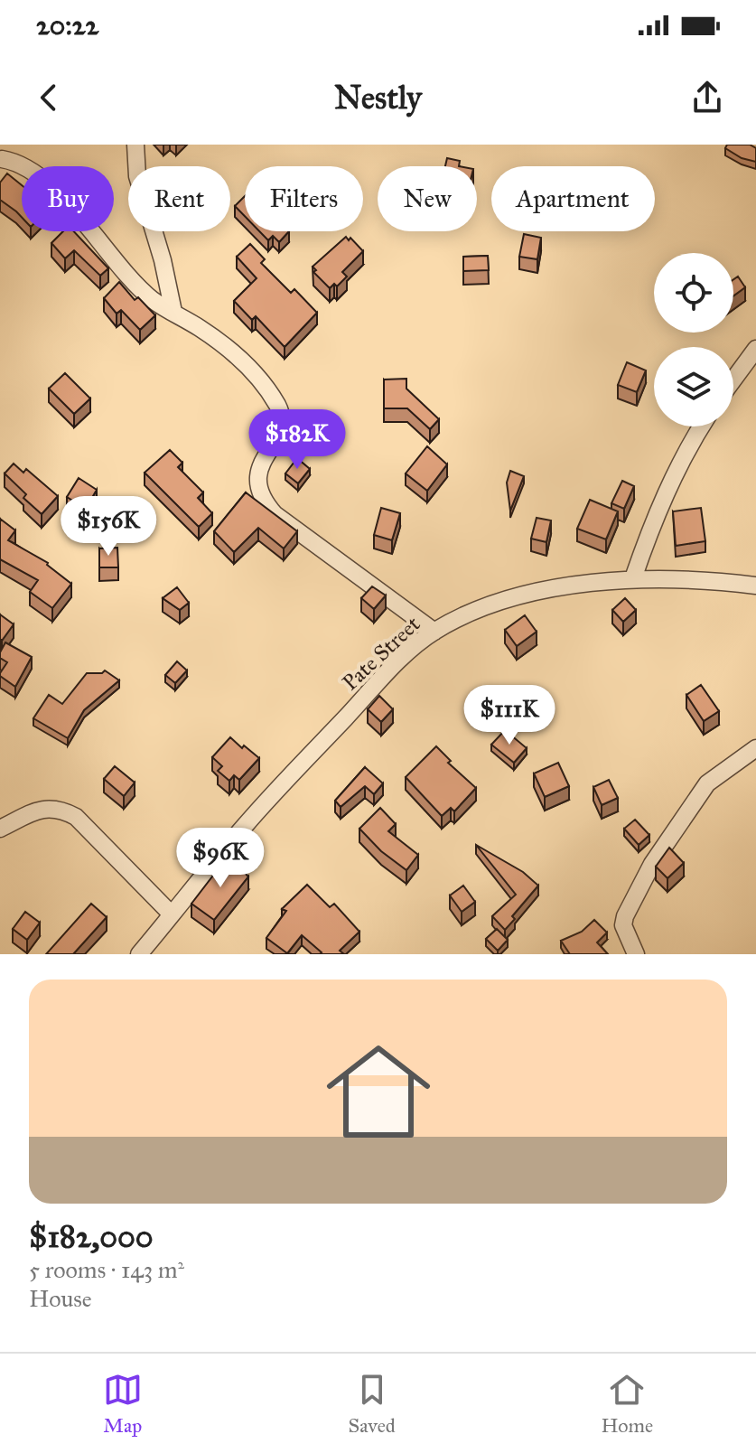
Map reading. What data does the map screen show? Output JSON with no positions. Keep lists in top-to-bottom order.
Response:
{
  "streets": {
    "street": ["Pate Street"]
  },
  "page": {
    "status": "20:22",
    "header": "Nestly",
    "chip": [
      "Buy",
      "Rent",
      "Filters",
      "New",
      "Apartment"
    ],
    "price": [
      "$182K",
      "$156K",
      "$111K",
      "$96K"
    ],
    "list": [
      {
        "name": "$182,000",
        "note": "5 rooms · 143 m² · House"
      }
    ],
    "tabs": ["Map", "Saved", "Home"]
  }
}
